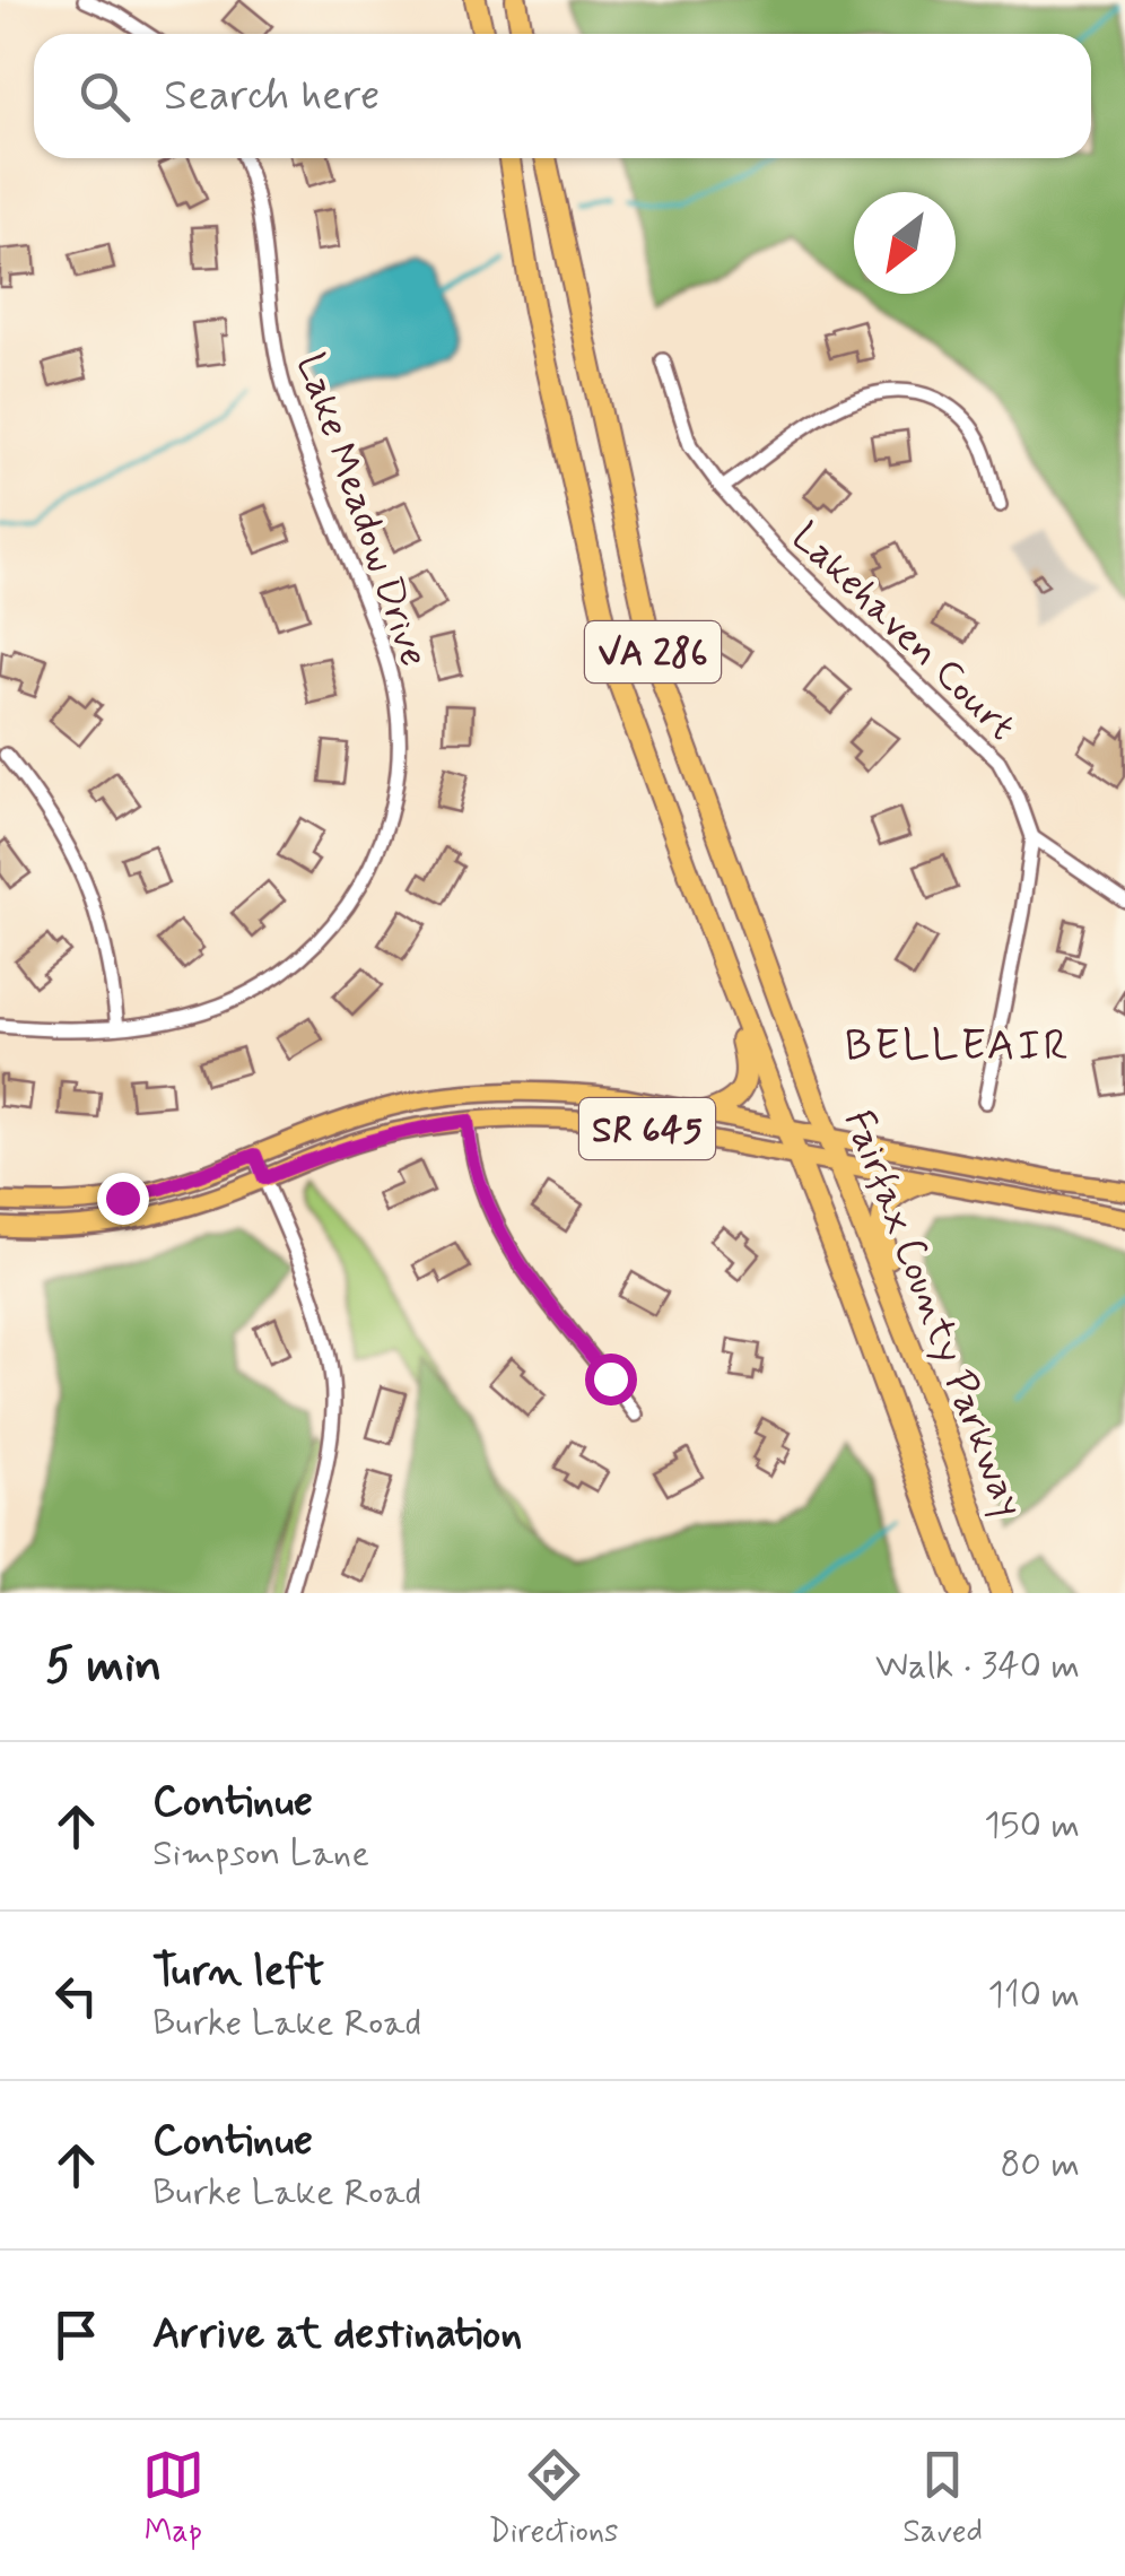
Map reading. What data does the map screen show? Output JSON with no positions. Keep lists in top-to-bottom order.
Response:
{
  "streets": {
    "highway": ["VA 286", "Fairfax County Parkway"],
    "main road": ["SR 645"],
    "street": ["Lake Meadow Drive", "Lakehaven Court"]
  },
  "crossings": [
    ["SR 645", "Fairfax County Parkway"]
  ],
  "districts": ["BELLEAIR"],
  "north": "bottom left",
  "page": {
    "search": "Search here",
    "heading": ["5 min", "Walk · 340 m"],
    "list": [
      ["Continue", "Simpson Lane", "150 m"],
      ["Turn left", "Burke Lake Road", "110 m"],
      ["Continue", "Burke Lake Road", "80 m"],
      "Arrive at destination"
    ],
    "nav": ["Map", "Directions", "Saved"]
  }
}
